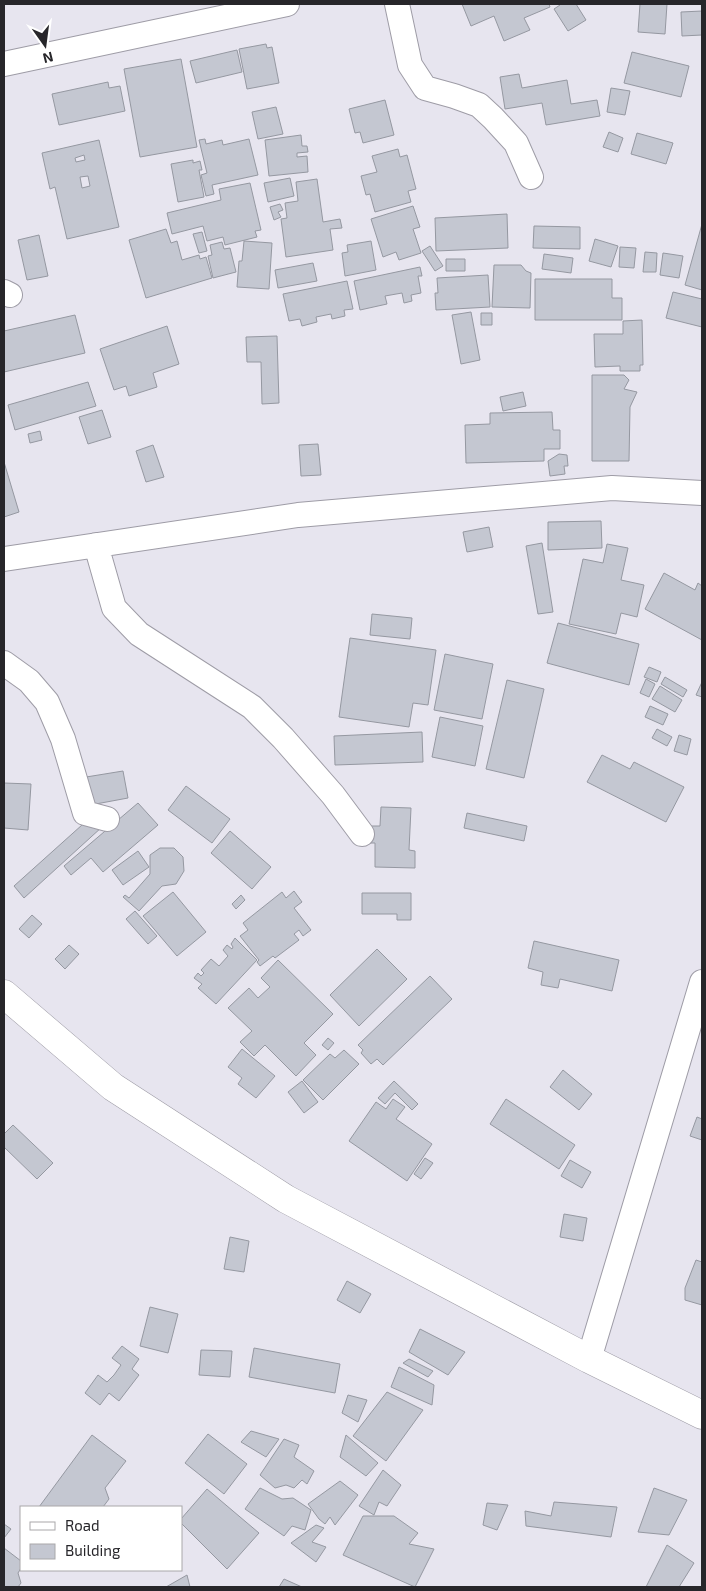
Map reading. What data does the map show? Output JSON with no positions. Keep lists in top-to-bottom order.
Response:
{
  "legend": ["Road", "Building"],
  "north": "bottom"
}
